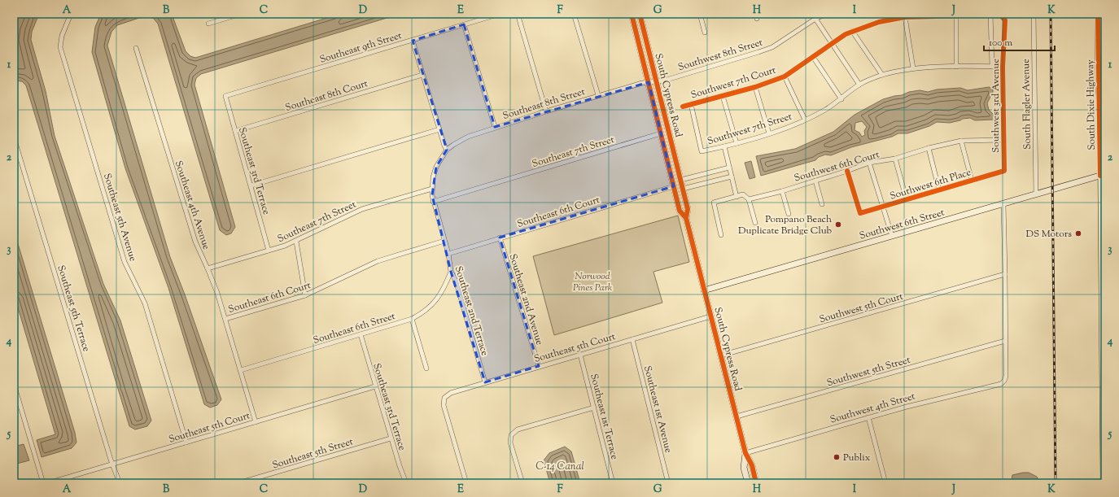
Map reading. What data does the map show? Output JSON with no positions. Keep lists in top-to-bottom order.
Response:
{
  "streets": {
    "street": [
      "Southeast 9th Street",
      "Southwest 8th Street",
      "Southwest 7th Court",
      "Southeast 8th Court",
      "South Cypress Road",
      "Southeast 8th Street",
      "South Flagler Avenue",
      "South Dixie Highway",
      "Southwest 3rd Avenue",
      "Southwest 7th Street",
      "Southeast 7th Street",
      "Southwest 6th Court",
      "Southeast 3rd Terrace",
      "Southwest 6th Place",
      "Southeast 4th Avenue",
      "Southeast 6th Court",
      "Southeast 5th Avenue",
      "Southwest 6th Street",
      "Southeast 2nd Avenue",
      "Southwest 5th Court",
      "Southeast 5th Terrace",
      "Southeast 2nd Terrace",
      "Southeast 6th Street",
      "Southeast 5th Court",
      "Southwest 5th Street",
      "Southwest 4th Street",
      "Southeast 1st Avenue",
      "Southeast 1st Terrace",
      "Southeast 5th Street"
    ]
  },
  "crossings": [
    ["Southeast 9th Street", "Southeast 3rd Terrace"],
    ["Southwest 8th Street", "South Cypress Road"],
    ["Southwest 8th Street", "Southeast 8th Street"],
    ["Southwest 7th Court", "Southwest 3rd Avenue"],
    ["Southwest 7th Court", "Southwest 7th Street"],
    ["Southeast 8th Court", "Southeast 3rd Terrace"],
    ["South Cypress Road", "Southeast 8th Street"],
    ["South Cypress Road", "Southeast 7th Street"],
    ["South Cypress Road", "Southeast 6th Court"],
    ["South Cypress Road", "Southwest 6th Street"],
    ["South Cypress Road", "Southwest 5th Court"],
    ["South Cypress Road", "Southeast 5th Court"],
    ["South Cypress Road", "Southwest 5th Street"],
    ["South Cypress Road", "Southwest 4th Street"],
    ["Southeast 8th Street", "Southeast 2nd Terrace"],
    ["South Flagler Avenue", "Southwest 6th Street"],
    ["South Dixie Highway", "Southwest 6th Street"],
    ["Southwest 3rd Avenue", "Southwest 7th Street"],
    ["Southwest 3rd Avenue", "Southwest 6th Court"],
    ["Southwest 3rd Avenue", "Southwest 6th Place"],
    ["Southeast 7th Street", "Southeast 3rd Terrace"],
    ["Southeast 7th Street", "Southeast 4th Avenue"],
    ["Southeast 7th Street", "Southeast 2nd Terrace"],
    ["Southwest 6th Court", "Southwest 6th Place"],
    ["Southeast 3rd Terrace", "Southeast 6th Street"],
    ["Southeast 3rd Terrace", "Southeast 5th Court"],
    ["Southeast 3rd Terrace", "Southeast 5th Street"],
    ["Southeast 4th Avenue", "Southeast 6th Court"],
    ["Southeast 4th Avenue", "Southeast 6th Street"],
    ["Southeast 4th Avenue", "Southeast 5th Court"],
    ["Southeast 6th Court", "Southeast 2nd Avenue"],
    ["Southeast 6th Court", "Southeast 2nd Terrace"],
    ["Southeast 5th Avenue", "Southeast 5th Court"],
    ["Southeast 2nd Avenue", "Southeast 5th Court"],
    ["Southeast 5th Terrace", "Southeast 5th Court"],
    ["Southeast 2nd Terrace", "Southeast 6th Street"],
    ["Southeast 2nd Terrace", "Southeast 5th Court"],
    ["Southeast 5th Court", "Southeast 1st Avenue"],
    ["Southeast 5th Court", "Southeast 1st Terrace"],
    ["Southwest 5th Street", "Southwest 4th Street"]
  ],
  "water": ["C-14 Canal"],
  "parks": ["Norwood Pines Park"],
  "places": ["Pompano Beach Duplicate Bridge Club", "DS Motors", "Publix"],
  "scale_bar": "100 m",
  "grid": {
    "columns": [
      "A",
      "B",
      "C",
      "D",
      "E",
      "F",
      "G",
      "H",
      "I",
      "J",
      "K"
    ],
    "rows": [
      "1",
      "2",
      "3",
      "4",
      "5"
    ]
  }
}
